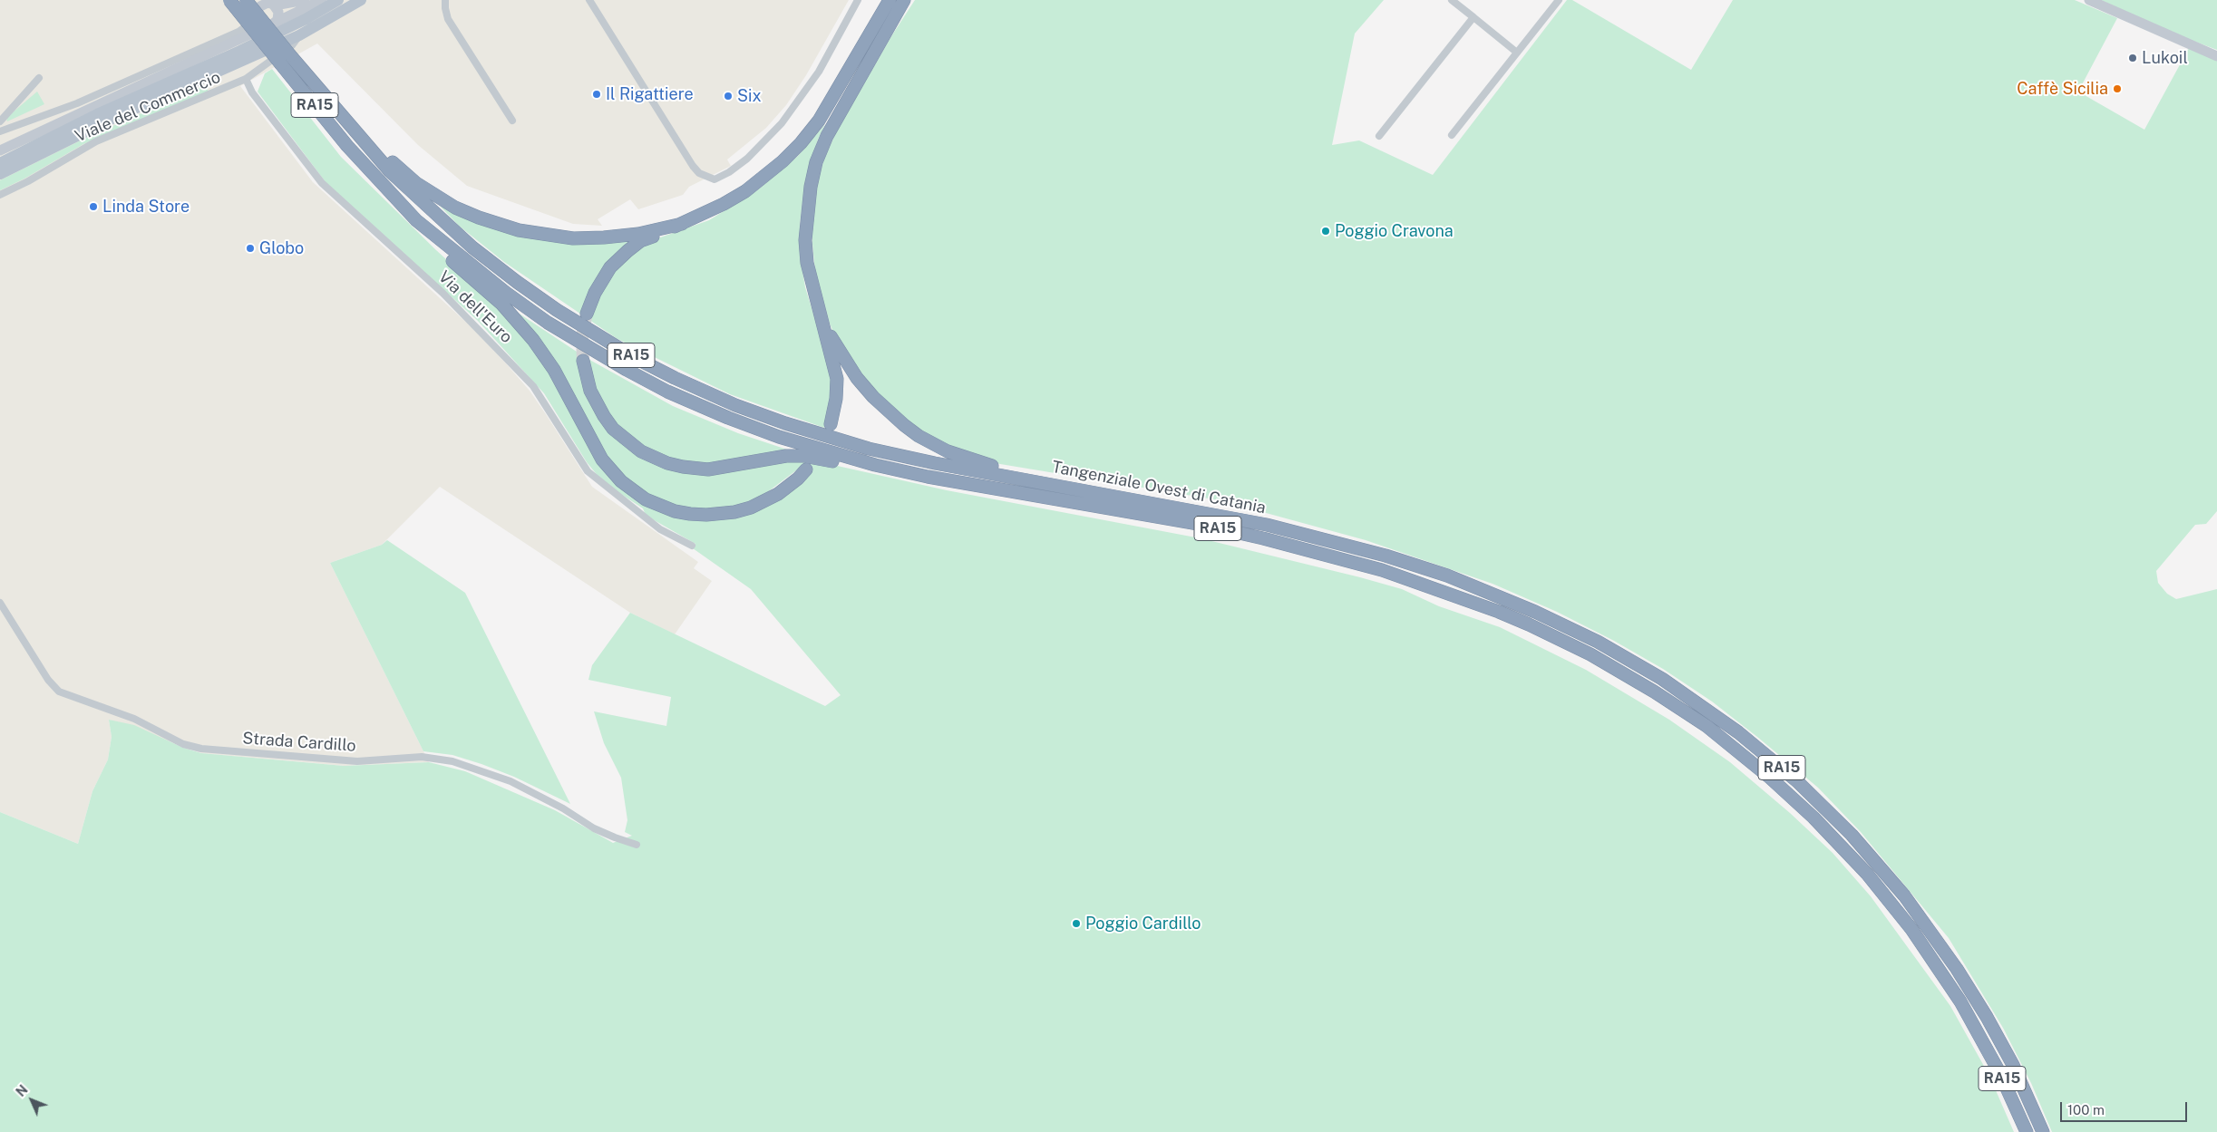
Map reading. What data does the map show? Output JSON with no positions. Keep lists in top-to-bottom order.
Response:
{
  "streets": {
    "highway": ["RA15", "Tangenziale Ovest di Catania"],
    "street": ["Viale del Commercio", "Via dell'Euro", "Strada Cardillo"]
  },
  "crossings": [
    ["RA15", "Tangenziale Ovest di Catania"],
    ["Viale del Commercio", "Via dell'Euro"]
  ],
  "places": [
    "Lukoil",
    "Caffè Sicilia",
    "Il Rigattiere",
    "Six",
    "Linda Store",
    "Poggio Cravona",
    "Globo",
    "Poggio Cardillo"
  ],
  "scale_bar": "100 m",
  "north": "top left"
}
